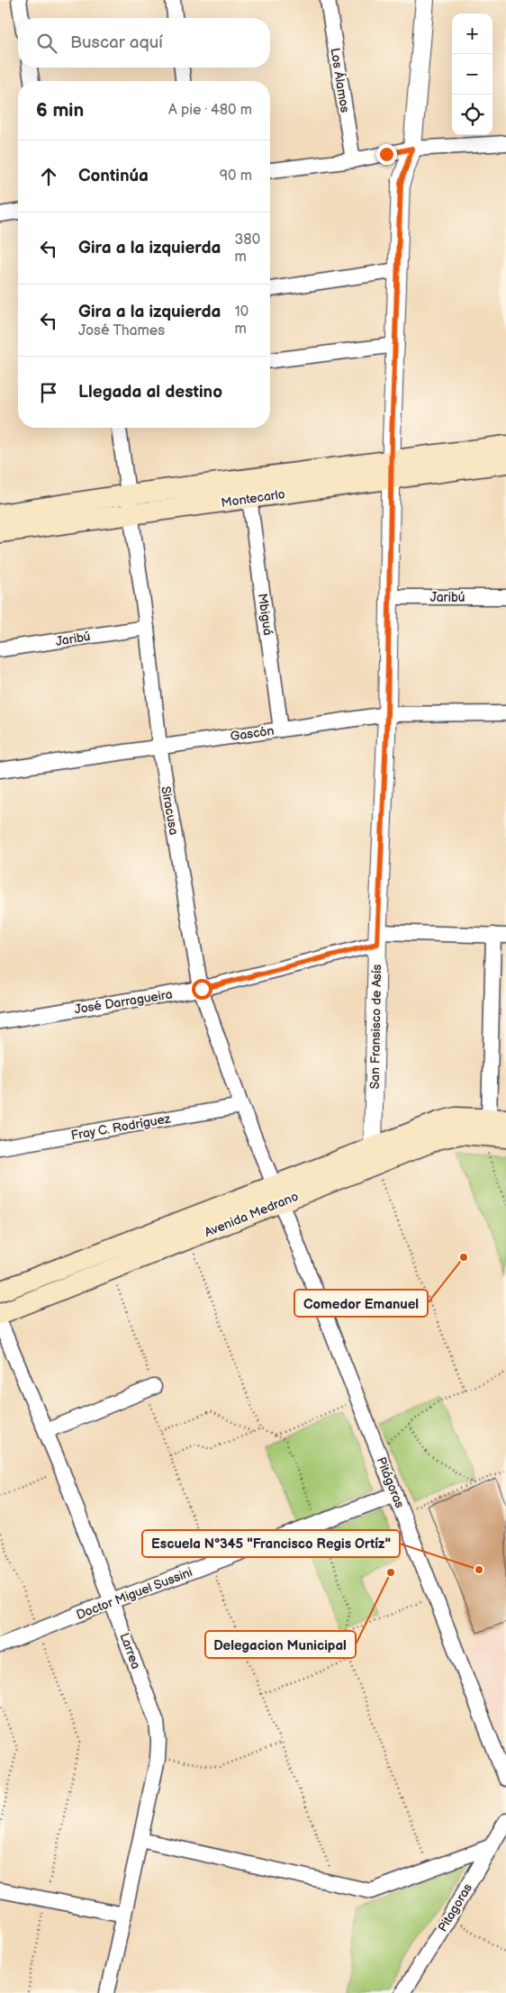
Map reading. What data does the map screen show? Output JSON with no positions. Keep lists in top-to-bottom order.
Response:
{
  "streets": {
    "main road": ["Montecarlo", "Avenida Medrano"],
    "street": [
      "Los Álamos",
      "Jaribú",
      "Mbiguá",
      "Gascón",
      "Siracusa",
      "José Darragueira",
      "San Fransisco de Asís",
      "Fray C. Rodríguez",
      "Pitágoras",
      "Doctor Miguel Sussini",
      "Larrea",
      "Pitagoras"
    ]
  },
  "crossings": [
    ["Montecarlo", "Mbiguá"],
    ["Montecarlo", "Siracusa"],
    ["Montecarlo", "San Fransisco de Asís"],
    ["Jaribú", "Siracusa"],
    ["Jaribú", "San Fransisco de Asís"],
    ["Mbiguá", "Gascón"],
    ["Gascón", "Siracusa"],
    ["Gascón", "San Fransisco de Asís"],
    ["Siracusa", "José Darragueira"],
    ["Siracusa", "Fray C. Rodríguez"],
    ["Siracusa", "Avenida Medrano"],
    ["Siracusa", "Pitágoras"],
    ["José Darragueira", "San Fransisco de Asís"],
    ["San Fransisco de Asís", "Avenida Medrano"],
    ["Avenida Medrano", "Pitágoras"],
    ["Pitágoras", "Doctor Miguel Sussini"],
    ["Doctor Miguel Sussini", "Larrea"]
  ],
  "places": ["Comedor Emanuel", "Escuela Nº345 \"Francisco Regis Ortíz\"", "Delegacion Municipal"],
  "page": {
    "map_buttons": ["+", "−"],
    "search": "Buscar aquí",
    "heading": ["6 min", "A pie · 480 m"],
    "list": [
      ["Continúa", "90 m"],
      ["Gira a la izquierda", "380 m"],
      ["Gira a la izquierda", "José Thames", "10 m"],
      "Llegada al destino"
    ]
  }
}
